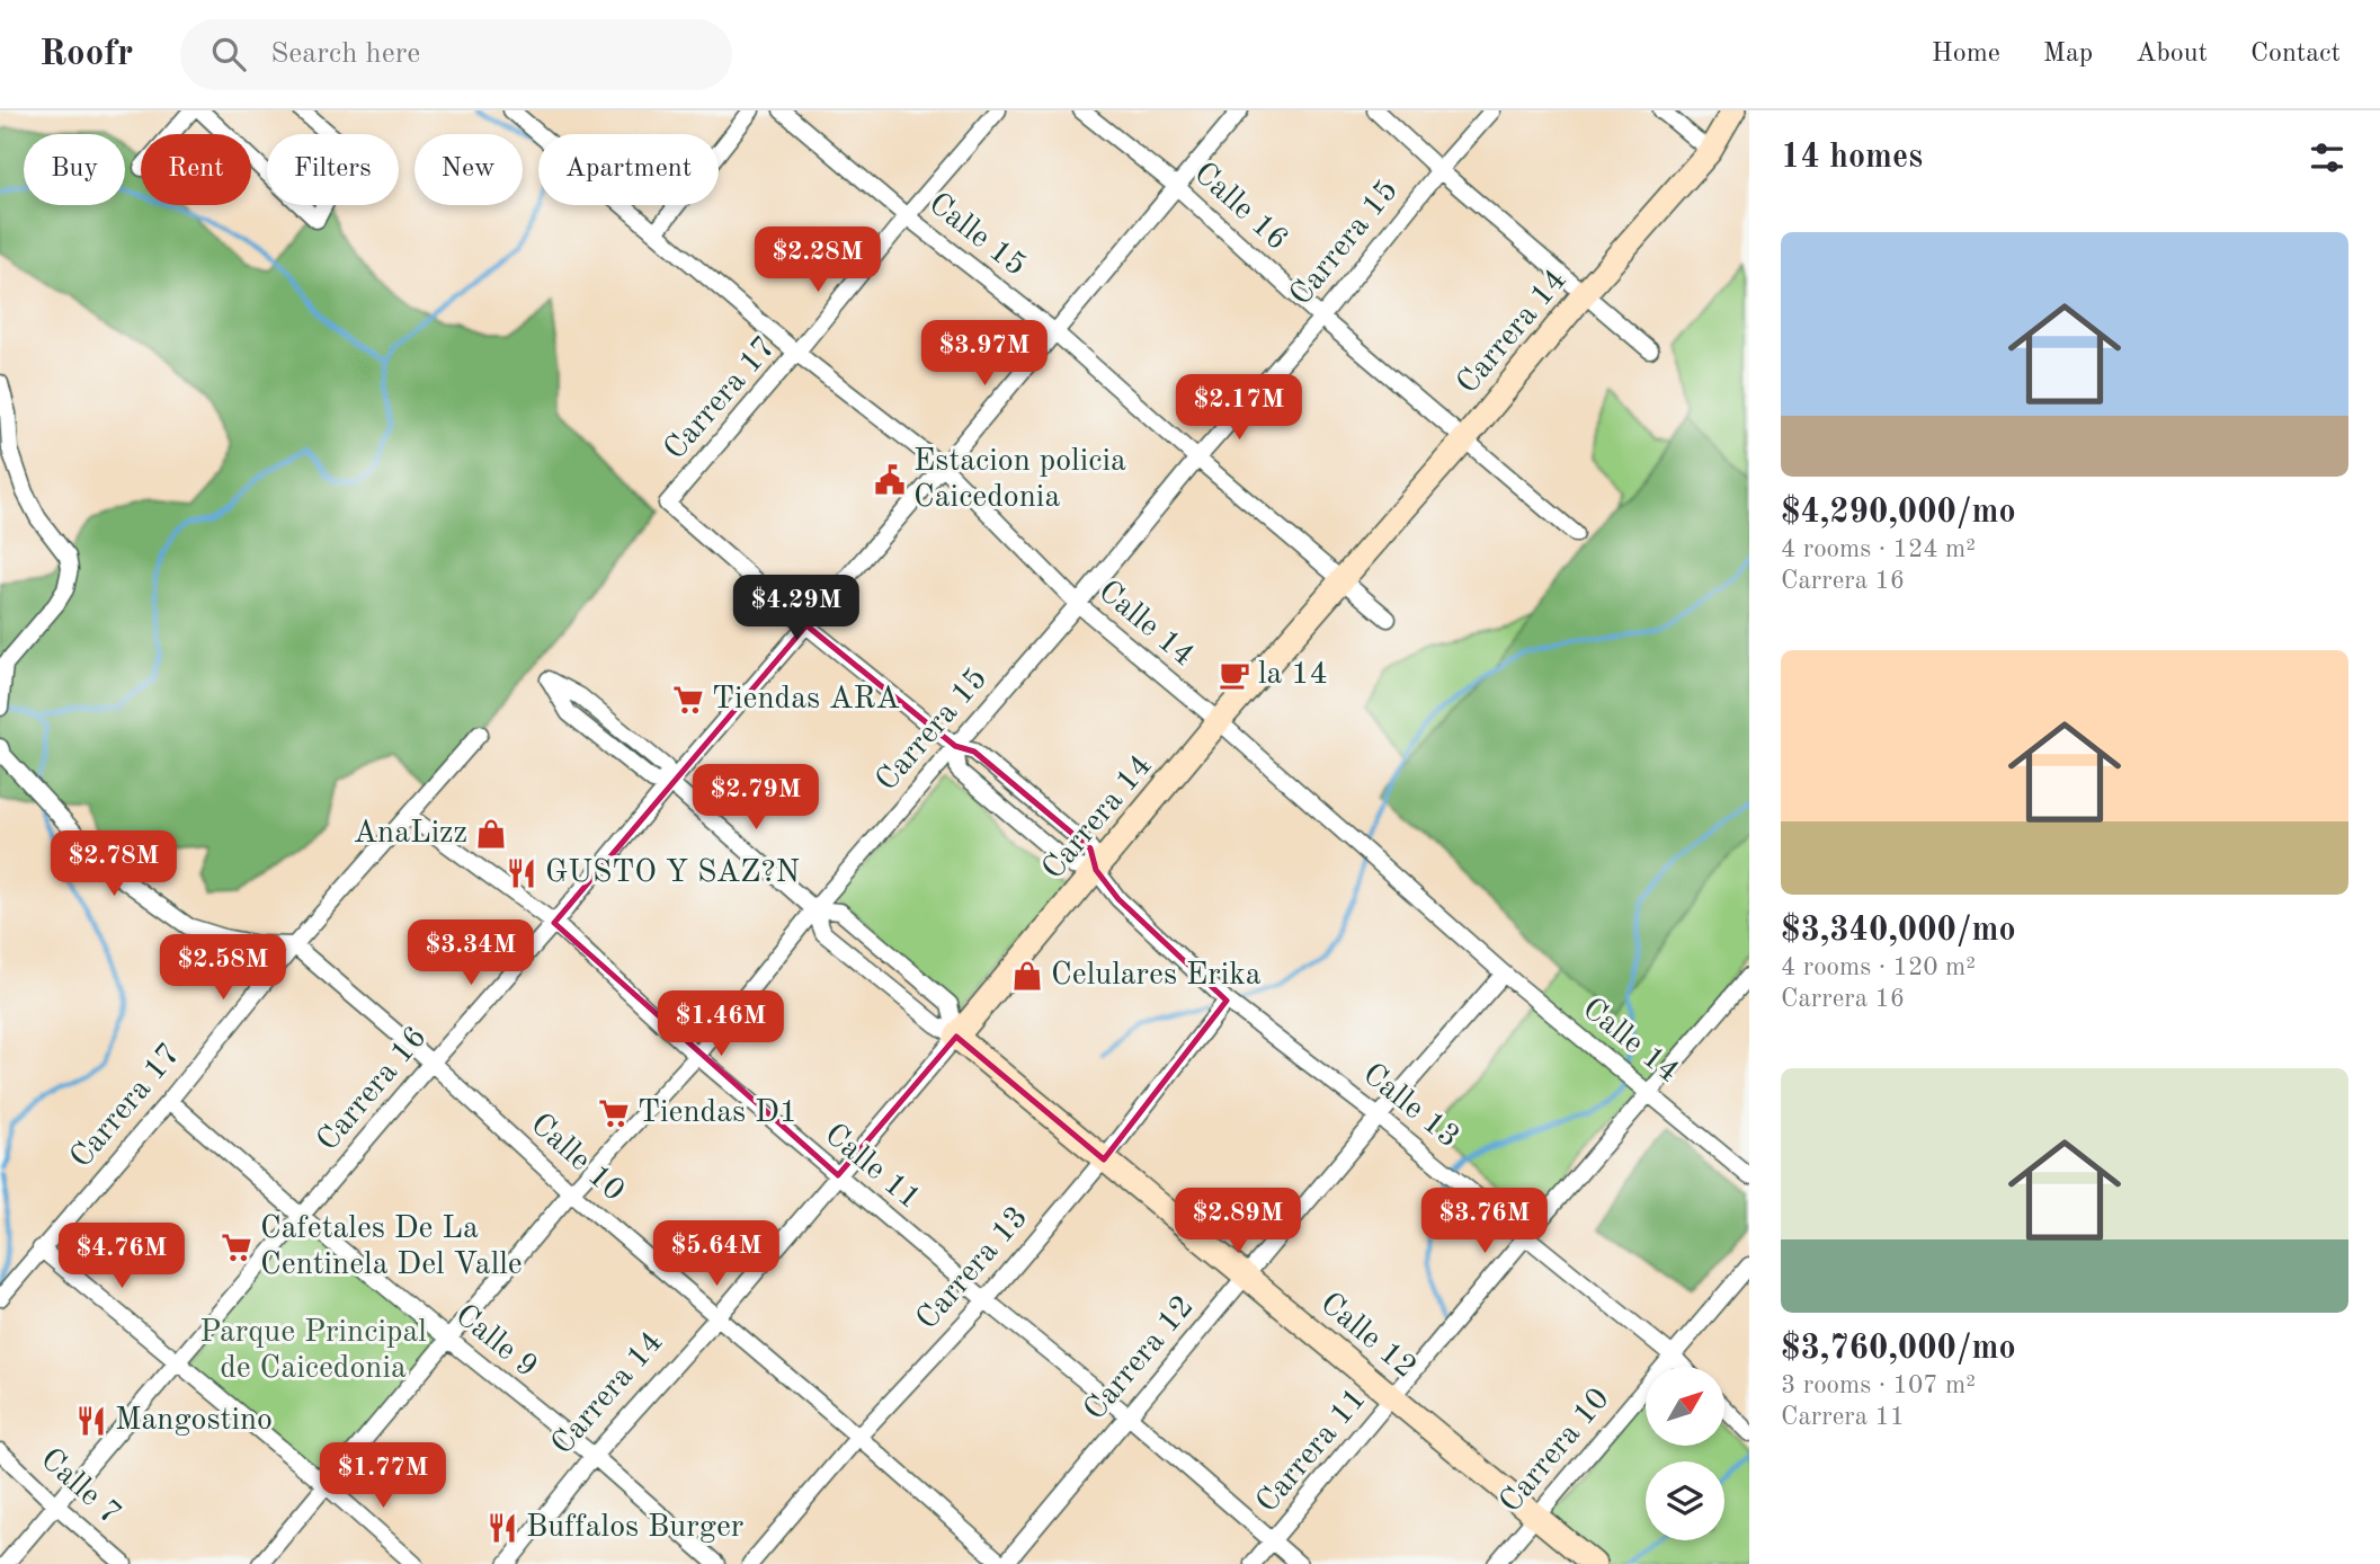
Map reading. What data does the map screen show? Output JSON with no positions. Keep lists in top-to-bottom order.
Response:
{
  "streets": {
    "main road": ["Carrera 14", "Calle 12"],
    "street": [
      "Calle 16",
      "Calle 15",
      "Carrera 15",
      "Carrera 17",
      "Calle 14",
      "Carrera 16",
      "Calle 13",
      "Calle 10",
      "Calle 11",
      "Carrera 13",
      "Calle 9",
      "Carrera 12",
      "Carrera 11",
      "Carrera 10",
      "Calle 7"
    ]
  },
  "crossings": [
    ["Calle 16", "Carrera 15"],
    ["Calle 16", "Carrera 14"],
    ["Calle 16", "Carrera 16"],
    ["Calle 15", "Carrera 15"],
    ["Calle 15", "Carrera 14"],
    ["Calle 15", "Carrera 17"],
    ["Calle 15", "Carrera 16"],
    ["Carrera 15", "Calle 14"],
    ["Carrera 15", "Calle 13"],
    ["Carrera 15", "Calle 10"],
    ["Carrera 15", "Calle 11"],
    ["Carrera 15", "Calle 12"],
    ["Carrera 15", "Calle 9"],
    ["Carrera 14", "Calle 14"],
    ["Carrera 14", "Calle 13"],
    ["Carrera 14", "Calle 10"],
    ["Carrera 14", "Calle 11"],
    ["Carrera 14", "Calle 12"],
    ["Carrera 14", "Calle 9"],
    ["Carrera 17", "Calle 14"],
    ["Carrera 17", "Calle 13"],
    ["Carrera 17", "Calle 10"],
    ["Carrera 17", "Calle 11"],
    ["Carrera 17", "Calle 9"],
    ["Calle 14", "Carrera 16"],
    ["Calle 14", "Carrera 12"],
    ["Calle 14", "Carrera 11"],
    ["Carrera 16", "Calle 13"],
    ["Carrera 16", "Calle 10"],
    ["Carrera 16", "Calle 11"],
    ["Carrera 16", "Calle 12"],
    ["Carrera 16", "Calle 9"],
    ["Carrera 16", "Calle 7"],
    ["Calle 13", "Carrera 13"],
    ["Calle 13", "Carrera 12"],
    ["Calle 13", "Carrera 11"],
    ["Calle 13", "Carrera 10"],
    ["Calle 10", "Carrera 13"],
    ["Calle 10", "Carrera 12"],
    ["Calle 11", "Carrera 13"],
    ["Calle 11", "Carrera 12"],
    ["Calle 11", "Carrera 11"],
    ["Carrera 13", "Calle 12"],
    ["Calle 12", "Carrera 12"],
    ["Calle 12", "Carrera 11"],
    ["Calle 12", "Carrera 10"]
  ],
  "parks": ["Parque Principal de Caicedonia"],
  "places": {
    "public building": ["Estacion policia Caicedonia"],
    "cafe": ["la 14"],
    "supermarket": ["Tiendas ARA", "Tiendas D1", "Cafetales De La Centinela Del Valle"],
    "shop": ["AnaLizz", "Celulares Erika"],
    "restaurant": ["GUSTO Y SAZ?N", "Mangostino", "Buffalos Burger"]
  },
  "north": "top right",
  "page": {
    "header": "Roofr",
    "search": "Search here",
    "nav": [
      "Home",
      "Map",
      "About",
      "Contact"
    ],
    "heading": "14 homes",
    "chip": [
      "Buy",
      "Rent",
      "Filters",
      "New",
      "Apartment"
    ],
    "list": [
      {
        "name": "$4,290,000/mo",
        "note": "4 rooms · 124 m² · Carrera 16"
      },
      {
        "name": "$3,340,000/mo",
        "note": "4 rooms · 120 m² · Carrera 16"
      },
      {
        "name": "$3,760,000/mo",
        "note": "3 rooms · 107 m² · Carrera 11"
      }
    ],
    "price": [
      "$2.28M",
      "$3.97M",
      "$2.17M",
      "$4.29M",
      "$2.79M",
      "$2.78M",
      "$3.34M",
      "$2.58M",
      "$1.46M",
      "$2.89M",
      "$3.76M",
      "$5.64M",
      "$4.76M",
      "$1.77M"
    ]
  }
}
